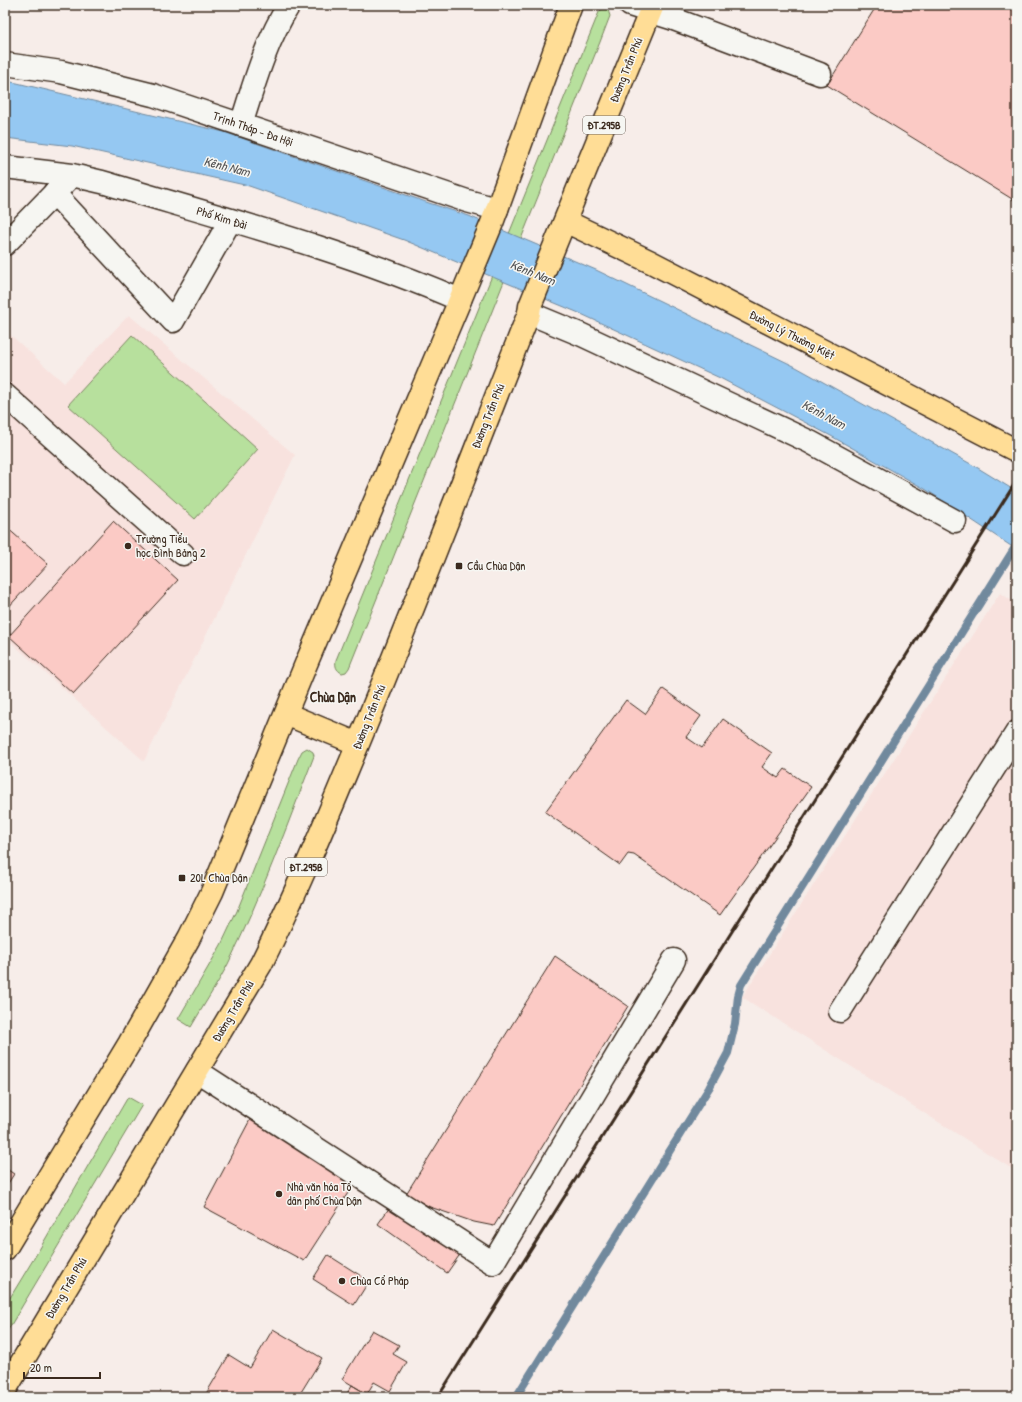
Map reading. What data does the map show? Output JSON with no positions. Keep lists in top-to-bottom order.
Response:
{
  "streets": {
    "main road": ["Đường Trần Phú", "ĐT.295B", "Đường Lý Thường Kiệt"],
    "street": ["Trịnh Tháp - Đa Hội", "Phố Kim Đài"]
  },
  "crossings": [
    ["Đường Trần Phú", "Đường Lý Thường Kiệt"]
  ],
  "districts": ["Chùa Dận"],
  "water": ["Kênh Nam"],
  "places": {
    "other": ["Trường Tiểu học Đình Bảng 2", "Nhà văn hóa Tổ dân phố Chùa Dận", "Chùa Cổ Pháp"],
    "transit": ["Cầu Chùa Dận", "20L Chùa Dận"]
  },
  "scale_bar": "20 m"
}
